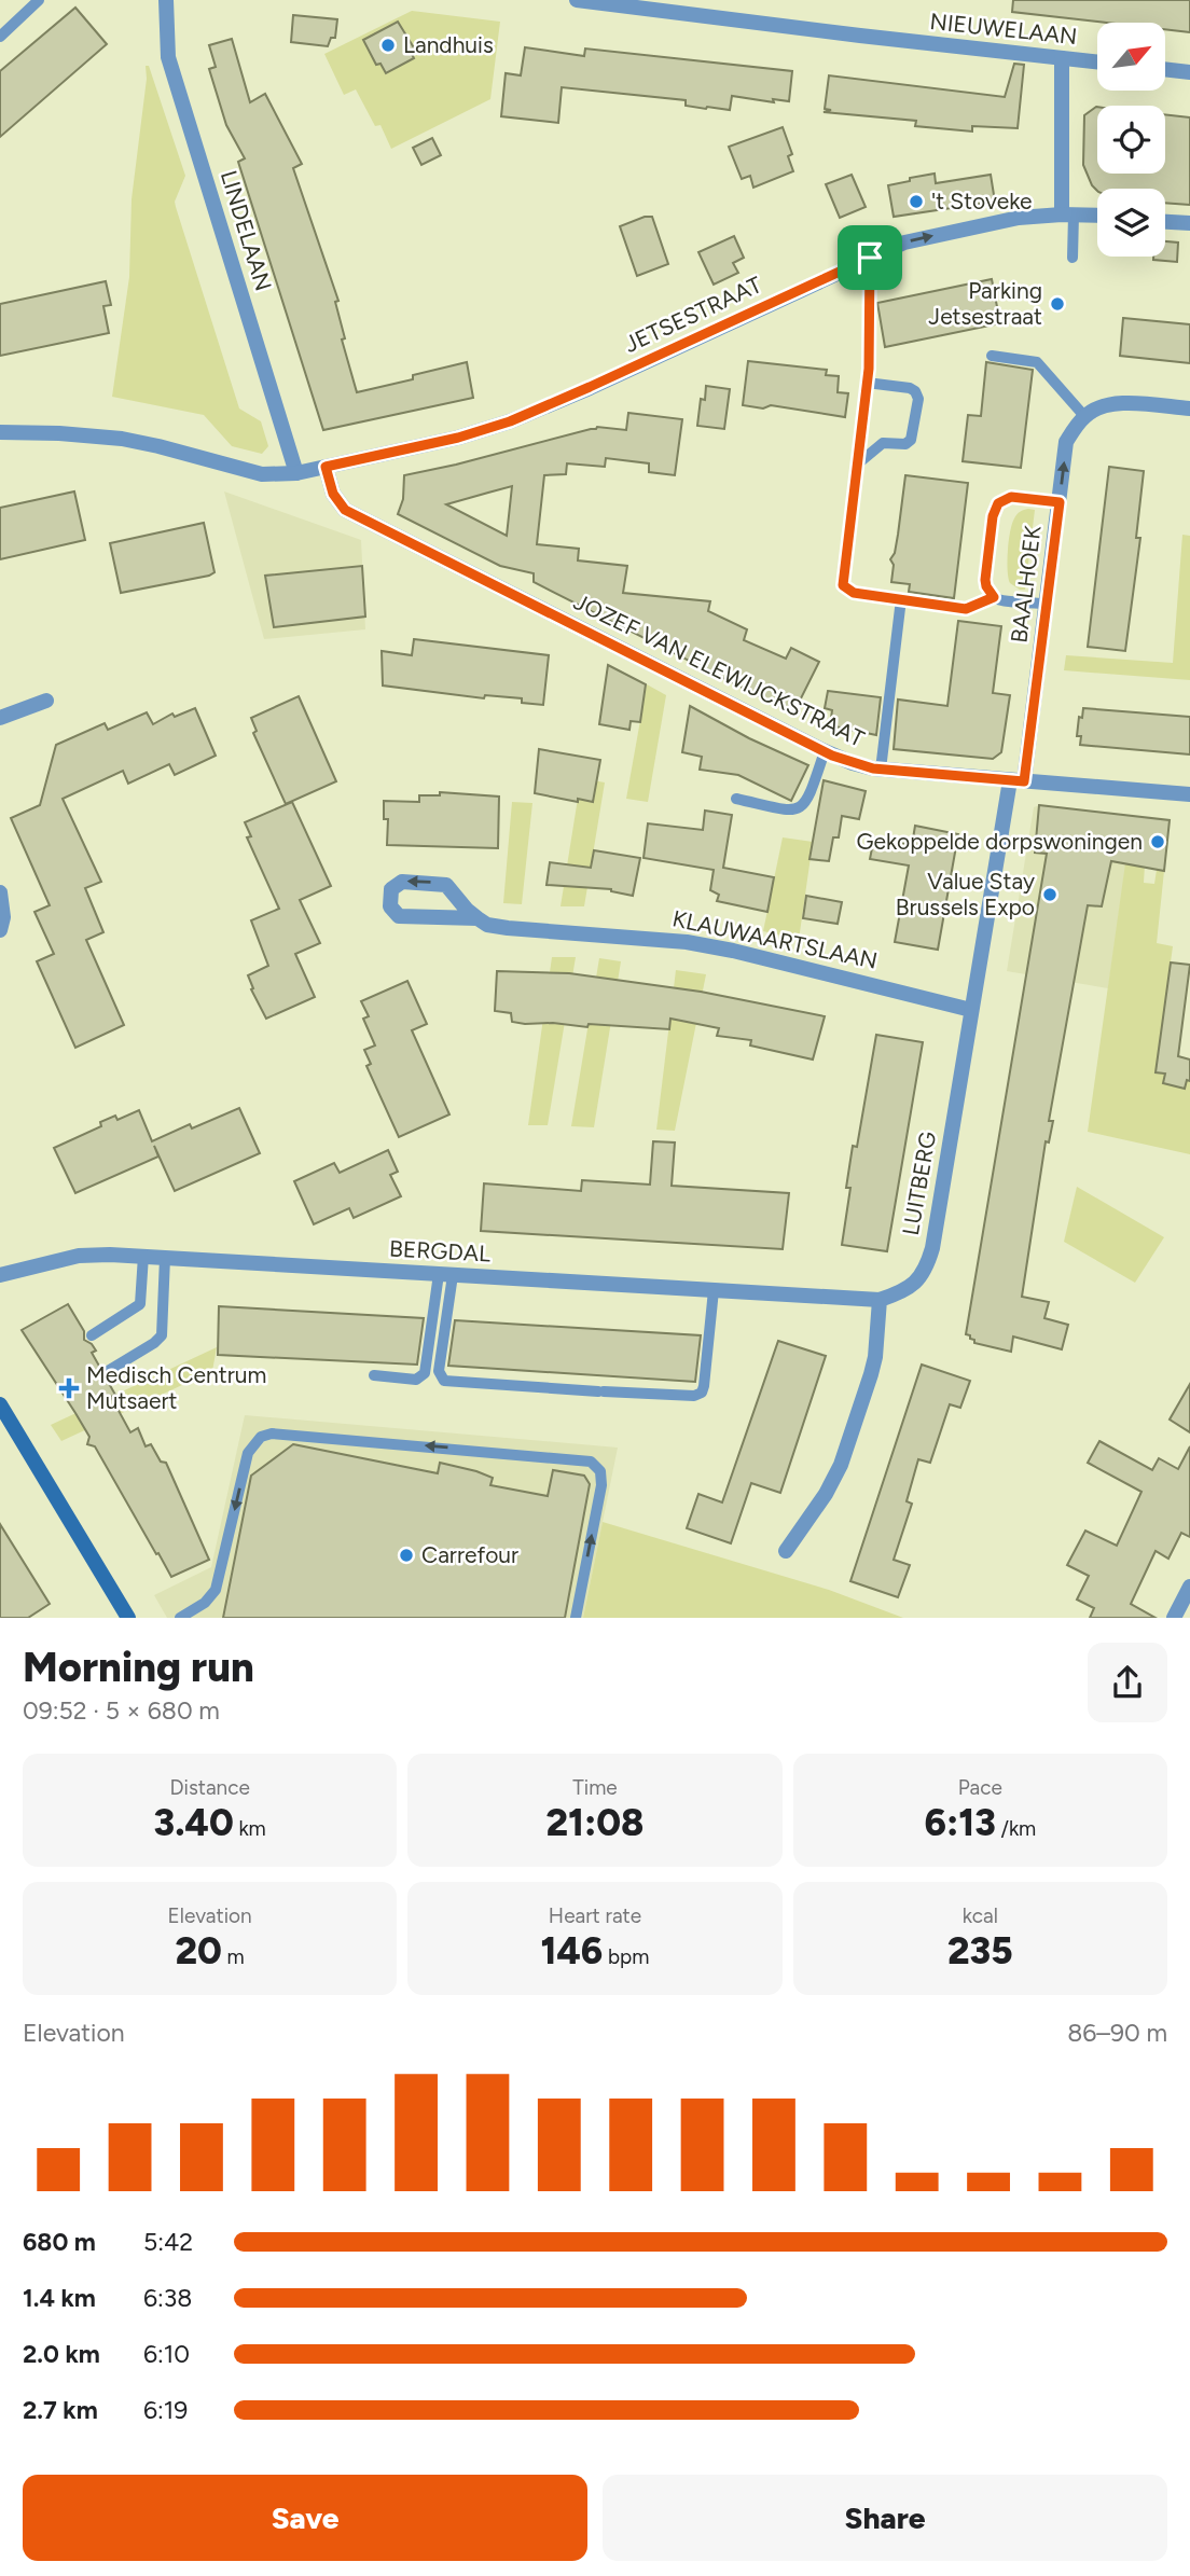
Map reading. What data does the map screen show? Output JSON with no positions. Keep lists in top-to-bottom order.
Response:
{
  "streets": {
    "street": [
      "NIEUWELAAN",
      "LINDELAAN",
      "JETSESTRAAT",
      "BAALHOEK",
      "JOZEF VAN ELEWIJCKSTRAAT",
      "KLAUWAARTSLAAN",
      "LUITBERG",
      "BERGDAL"
    ]
  },
  "crossings": [
    ["LINDELAAN", "JETSESTRAAT"],
    ["JETSESTRAAT", "JOZEF VAN ELEWIJCKSTRAAT"],
    ["BAALHOEK", "JOZEF VAN ELEWIJCKSTRAAT"],
    ["BAALHOEK", "LUITBERG"],
    ["JOZEF VAN ELEWIJCKSTRAAT", "LUITBERG"],
    ["KLAUWAARTSLAAN", "LUITBERG"],
    ["LUITBERG", "BERGDAL"]
  ],
  "places": {
    "other": [
      "Landhuis",
      "'t Stoveke",
      "Parking Jetsestraat",
      "Gekoppelde dorpswoningen",
      "Value Stay Brussels Expo",
      "Carrefour"
    ],
    "health": ["Medisch Centrum Mutsaert"]
  },
  "north": "top right",
  "page": {
    "heading": ["Morning run", "09:52 · 5 × 680 m"],
    "stats": [
      ["Distance", "3.40 km"],
      ["Time", "21:08"],
      ["Pace", "6:13 /km"],
      ["Elevation", "20 m"],
      ["Heart rate", "146 bpm"],
      ["kcal", "235"]
    ],
    "chart": ["Elevation", "86–90 m"],
    "list": [
      {
        "name": "680 m",
        "note": "5:42"
      },
      {
        "name": "1.4 km",
        "note": "6:38"
      },
      {
        "name": "2.0 km",
        "note": "6:10"
      },
      {
        "name": "2.7 km",
        "note": "6:19"
      }
    ],
    "buttons": ["Save", "Share"]
  }
}
